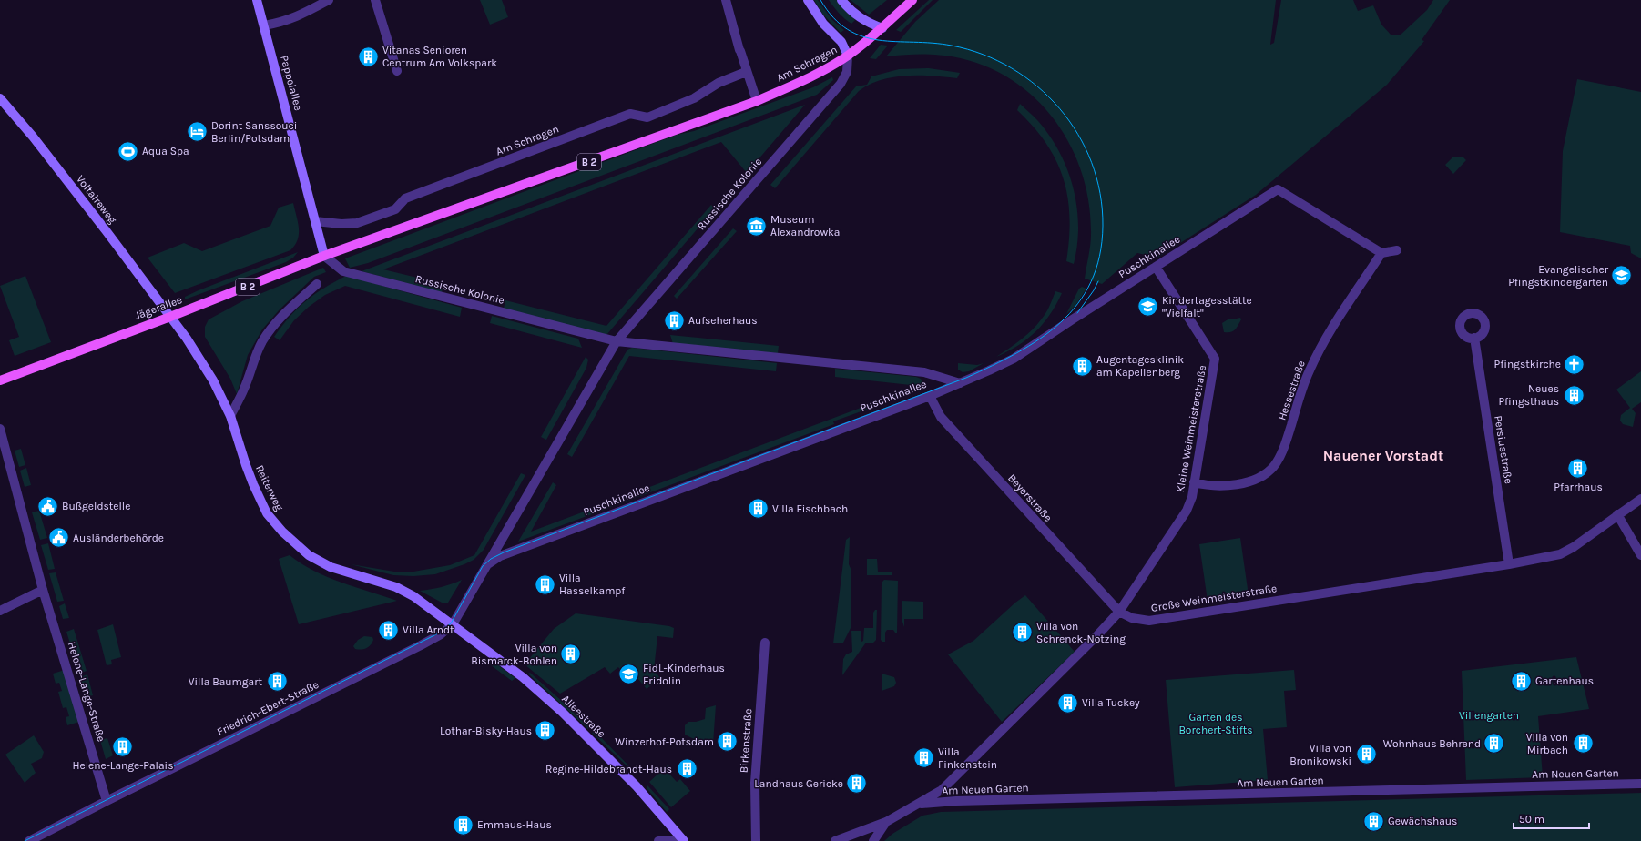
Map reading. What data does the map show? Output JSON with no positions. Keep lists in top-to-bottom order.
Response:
{
  "streets": {
    "main road": ["Am Schragen", "B 2", "Jägerallee"],
    "street": [
      "Pappelallee",
      "Russische Kolonie",
      "Voltaireweg",
      "Puschkinallee",
      "Hessestraße",
      "Kleine Weinmeisterstraße",
      "Persiusstraße",
      "Reiterweg",
      "Beyerstraße",
      "Große Weinmeisterstraße",
      "Helene-Lange-Straße",
      "Friedrich-Ebert-Straße",
      "Alleestraße",
      "Birkenstraße",
      "Am Neuen Garten"
    ]
  },
  "crossings": [
    ["Am Schragen", "Pappelallee"],
    ["Am Schragen", "B 2"],
    ["Am Schragen", "Russische Kolonie"],
    ["Am Schragen", "Jägerallee"],
    ["Pappelallee", "Russische Kolonie"],
    ["Pappelallee", "Jägerallee"],
    ["B 2", "Russische Kolonie"],
    ["Russische Kolonie", "Puschkinallee"],
    ["Russische Kolonie", "Jägerallee"],
    ["Russische Kolonie", "Friedrich-Ebert-Straße"],
    ["Voltaireweg", "Jägerallee"],
    ["Voltaireweg", "Reiterweg"],
    ["Puschkinallee", "Hessestraße"],
    ["Puschkinallee", "Kleine Weinmeisterstraße"],
    ["Puschkinallee", "Beyerstraße"],
    ["Puschkinallee", "Friedrich-Ebert-Straße"],
    ["Jägerallee", "Reiterweg"],
    ["Hessestraße", "Kleine Weinmeisterstraße"],
    ["Kleine Weinmeisterstraße", "Beyerstraße"],
    ["Kleine Weinmeisterstraße", "Große Weinmeisterstraße"],
    ["Persiusstraße", "Große Weinmeisterstraße"],
    ["Reiterweg", "Friedrich-Ebert-Straße"],
    ["Reiterweg", "Alleestraße"],
    ["Beyerstraße", "Große Weinmeisterstraße"],
    ["Helene-Lange-Straße", "Friedrich-Ebert-Straße"],
    ["Friedrich-Ebert-Straße", "Alleestraße"]
  ],
  "districts": ["Nauener Vorstadt"],
  "parks": ["Villengarten", "Garten des Borchert-Stifts"],
  "places": {
    "building": [
      "Vitanas Senioren Centrum Am Volkspark",
      "Aufseherhaus",
      "Augentagesklinik am Kapellenberg",
      "Neues Pfingsthaus",
      "Pfarrhaus",
      "Villa Fischbach",
      "Villa Hasselkampf",
      "Villa Arndt",
      "Villa von Schrenck-Notzing",
      "Villa von Bismarck-Bohlen",
      "Gartenhaus",
      "Villa Baumgart",
      "Villa Tuckey",
      "Lothar-Bisky-Haus",
      "Winzerhof-Potsdam",
      "Wohnhaus Behrend",
      "Villa von Mirbach",
      "Helene-Lange-Palais",
      "Villa von Bronikowski",
      "Villa Finkenstein",
      "Regine-Hildebrandt-Haus",
      "Landhaus Gericke",
      "Gewächshaus",
      "Emmaus-Haus"
    ],
    "hotel": ["Dorint Sanssouci Berlin/Potsdam"],
    "sports": ["Aqua Spa"],
    "museum": ["Museum Alexandrowka"],
    "school or university": ["Evangelischer Pfingstkindergarten", "Kindertagesstätte \"Vielfalt\"", "FidL-Kinderhaus Fridolin"],
    "church": ["Pfingstkirche"],
    "public building": ["Bußgeldstelle", "Ausländerbehörde"]
  },
  "scale_bar": "50 m"
}
